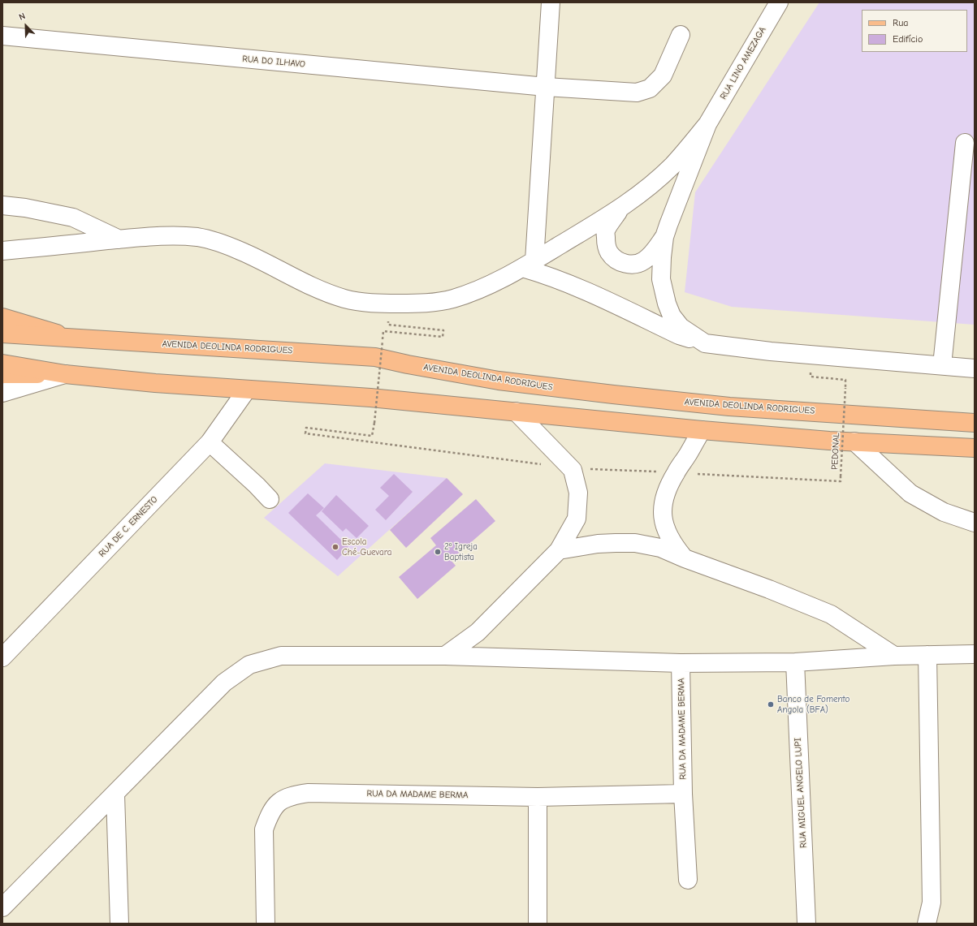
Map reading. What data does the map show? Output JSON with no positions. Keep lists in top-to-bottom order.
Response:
{
  "streets": {
    "main road": ["AVENIDA DEOLINDA RODRIGUES"],
    "street": [
      "RUA DO ILHAVO",
      "RUA LINO AMEZAGA",
      "RUA DE C. ERNESTO",
      "RUA DA MADAME BERMA",
      "RUA MIGUEL ANGELO LUPI"
    ],
    "path": ["PEDONAL"]
  },
  "places": ["Escola Ché-Guevara", "2ª Igreja Baptista", "Banco de Fomento Angola (BFA)"],
  "legend": ["Rua", "Edifício"],
  "north": "top left"
}
